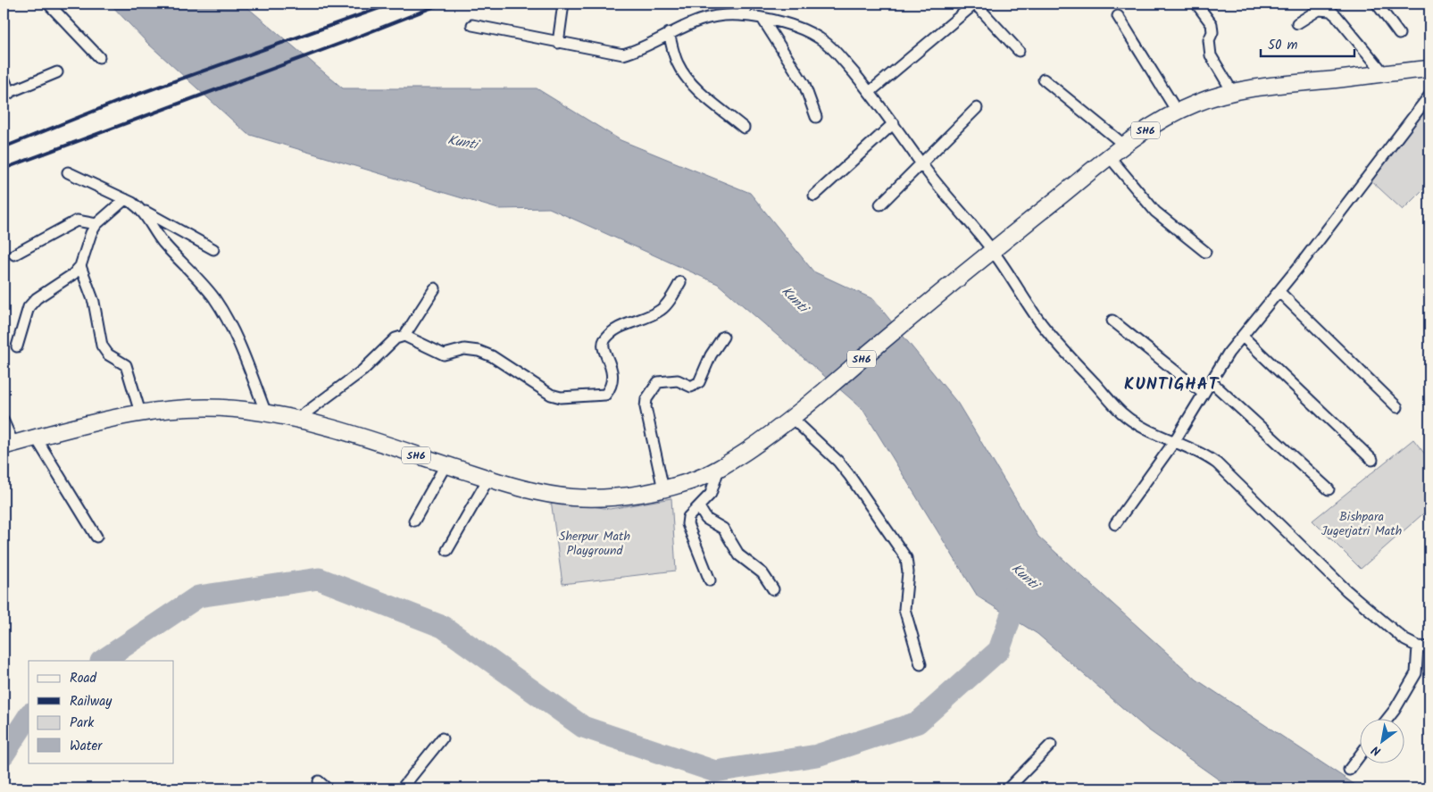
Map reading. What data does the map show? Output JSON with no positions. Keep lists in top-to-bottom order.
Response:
{
  "streets": {
    "main road": ["SH6"]
  },
  "districts": ["KUNTIGHAT"],
  "water": ["Kunti"],
  "parks": ["Bishpara Jugerjatri Math", "Sherpur Math Playground"],
  "legend": [
    "Road",
    "Railway",
    "Park",
    "Water"
  ],
  "scale_bar": "50 m",
  "north": "bottom left"
}
